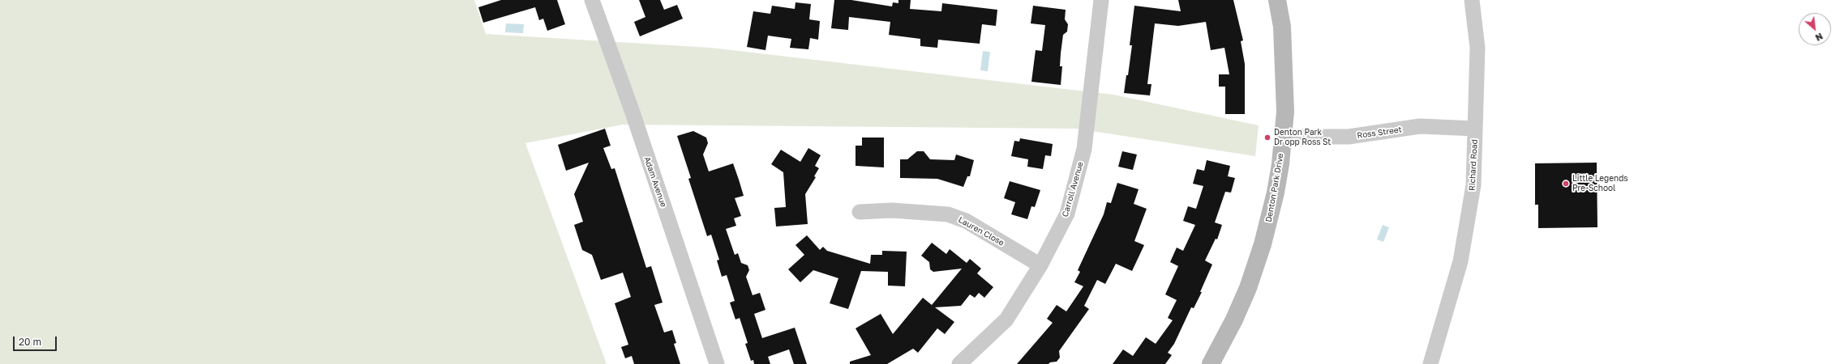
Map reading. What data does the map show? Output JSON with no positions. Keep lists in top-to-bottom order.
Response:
{
  "streets": {
    "main road": ["Denton Park Drive"],
    "street": [
      "Ross Street",
      "Richard Road",
      "Adam Avenue",
      "Carroll Avenue",
      "Lauren Close"
    ]
  },
  "crossings": [
    ["Ross Street", "Richard Road"],
    ["Ross Street", "Denton Park Drive"],
    ["Carroll Avenue", "Lauren Close"]
  ],
  "places": ["Denton Park Dr opp Ross St", "Little Legends Pre-School"],
  "scale_bar": "20 m",
  "north": "bottom right"
}
